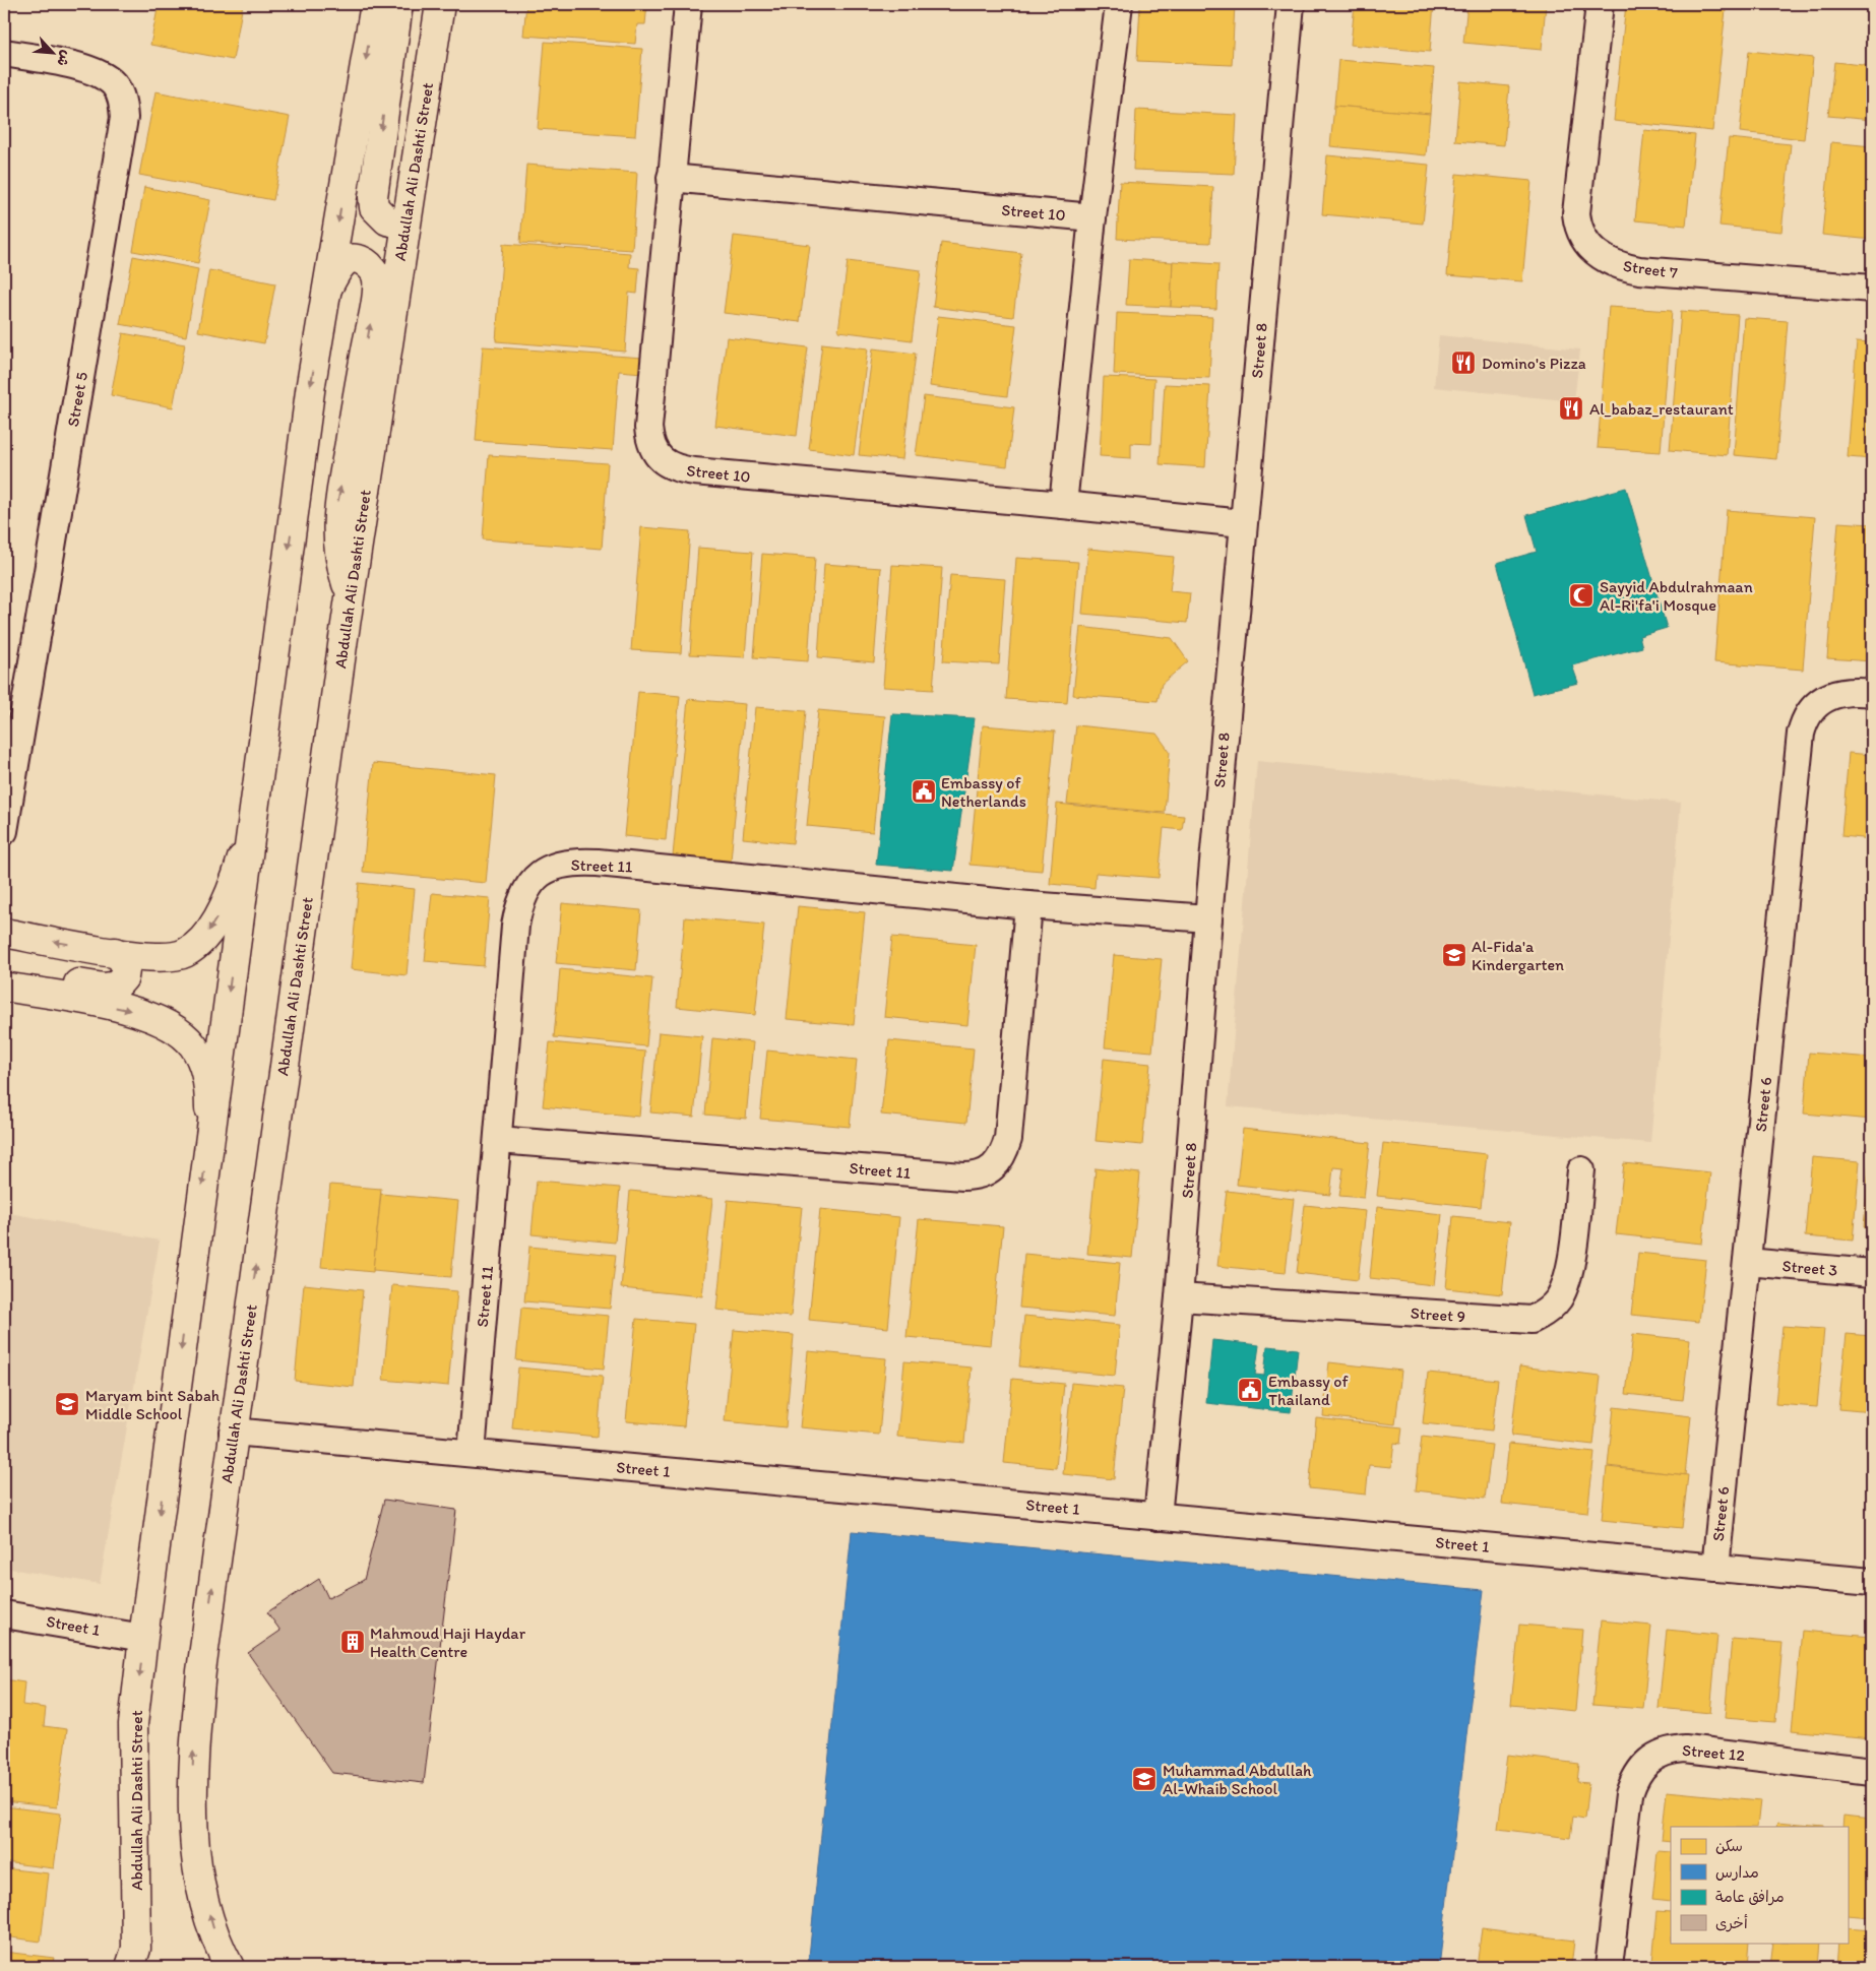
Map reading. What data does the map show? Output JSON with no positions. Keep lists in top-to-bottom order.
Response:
{
  "streets": {
    "main road": ["Abdullah Ali Dashti Street"],
    "street": [
      "Street 10",
      "Street 7",
      "Street 8",
      "Street 5",
      "Street 11",
      "Street 6",
      "Street 3",
      "Street 9",
      "Street 1",
      "Street 12"
    ]
  },
  "crossings": [
    ["Abdullah Ali Dashti Street", "Street 1"],
    ["Street 10", "Street 8"],
    ["Street 8", "Street 11"],
    ["Street 8", "Street 9"],
    ["Street 8", "Street 1"],
    ["Street 11", "Street 1"],
    ["Street 6", "Street 3"],
    ["Street 6", "Street 1"]
  ],
  "places": {
    "restaurant": ["Domino's Pizza", "Al_babaz_restaurant"],
    "mosque": ["Sayyid Abdulrahmaan Al-Ri'fa'i Mosque"],
    "public building": ["Embassy of Netherlands", "Embassy of Thailand"],
    "school or university": ["Al-Fida'a Kindergarten", "Maryam bint Sabah Middle School", "Muhammad Abdullah Al-Whaib School"],
    "building": ["Mahmoud Haji Haydar Health Centre"]
  },
  "legend": [
    "سكن",
    "مدارس",
    "مرافق عامة",
    "أخرى"
  ],
  "north": "bottom right"
}
